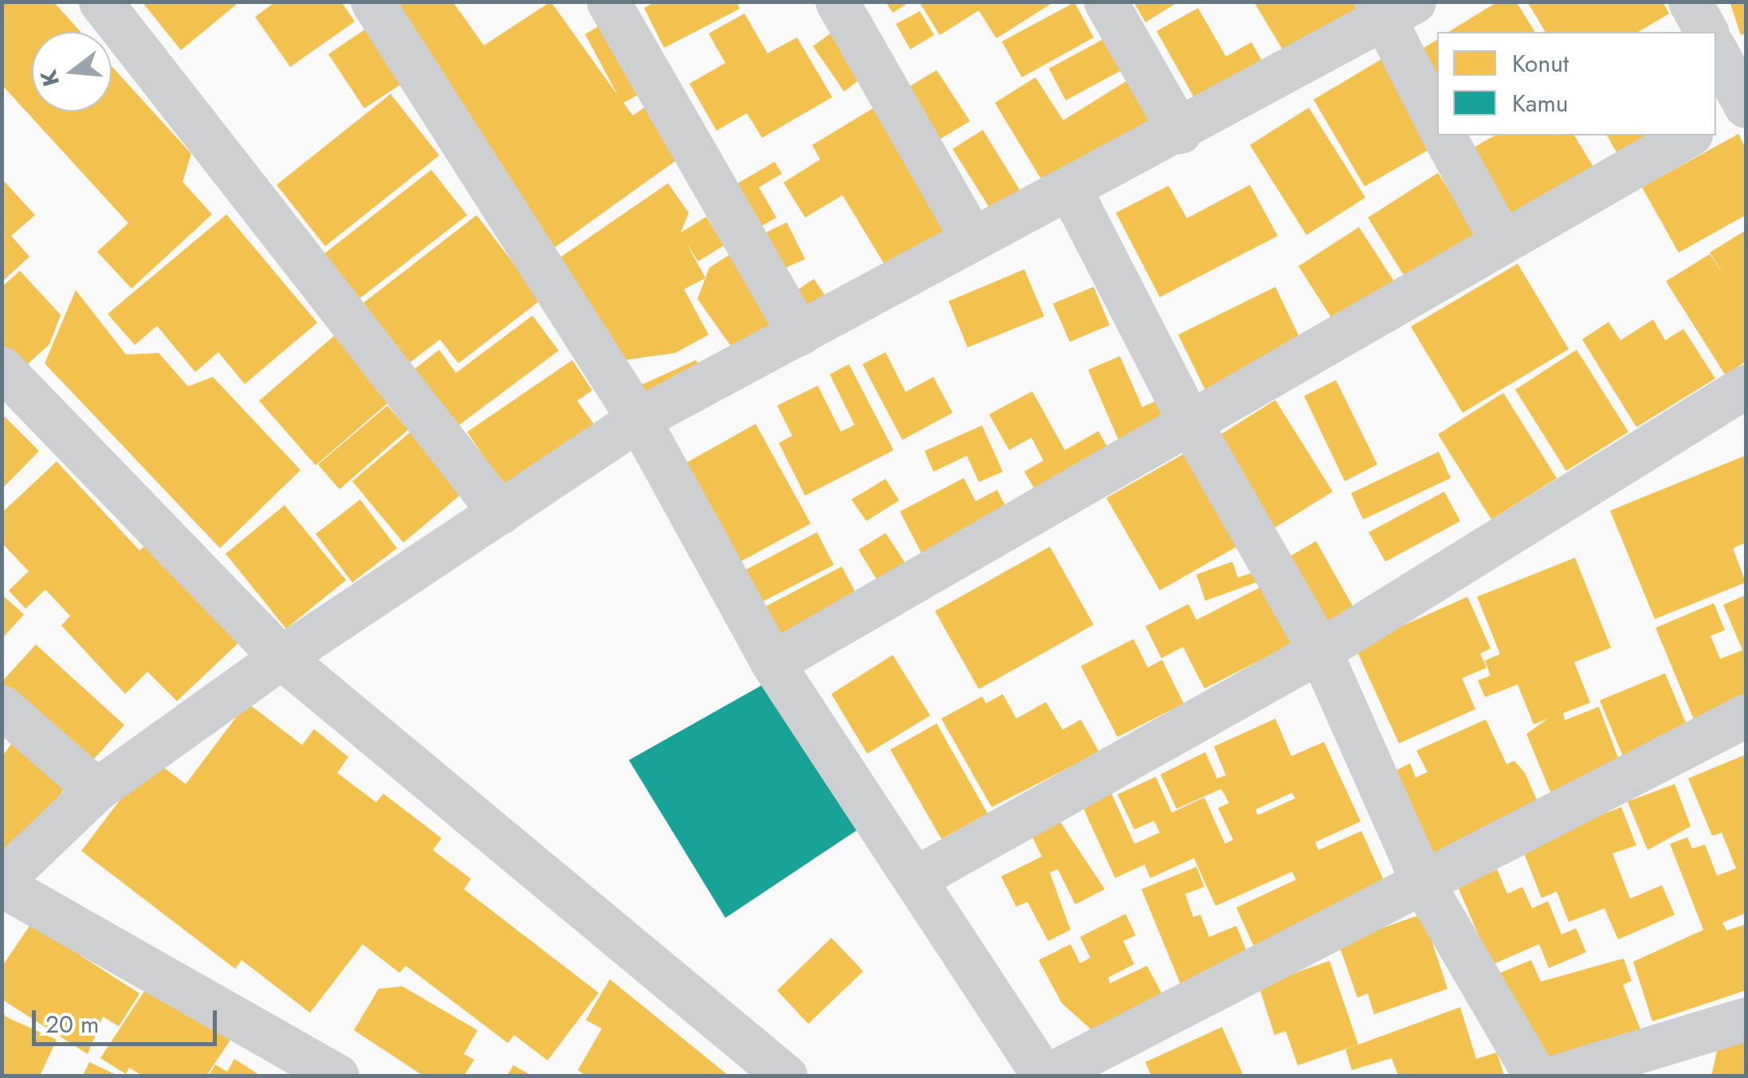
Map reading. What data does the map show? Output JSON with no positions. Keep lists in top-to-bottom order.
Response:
{
  "legend": ["Konut", "Kamu"],
  "scale_bar": "20 m",
  "north": "left"
}
